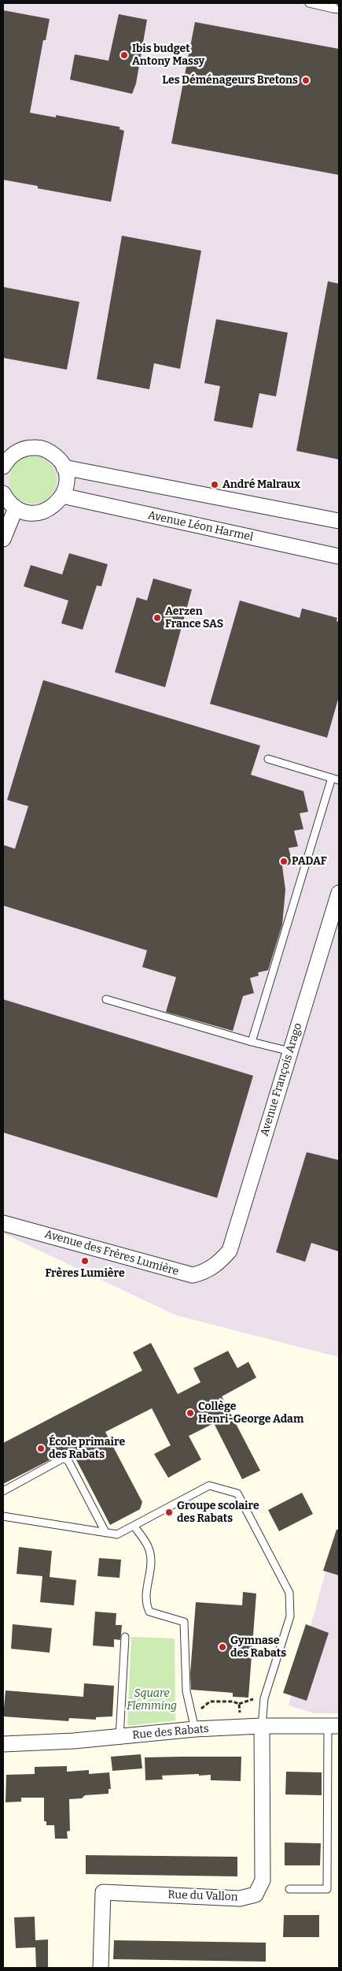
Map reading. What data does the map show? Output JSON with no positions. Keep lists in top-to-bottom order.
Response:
{
  "streets": {
    "street": [
      "Avenue Léon Harmel",
      "Avenue François Arago",
      "Avenue des Frères Lumière",
      "Rue des Rabats",
      "Rue du Vallon"
    ]
  },
  "crossings": [
    ["Avenue François Arago", "Avenue des Frères Lumière"],
    ["Rue des Rabats", "Rue du Vallon"]
  ],
  "parks": ["Square Flemming"],
  "places": [
    "Ibis budget Antony Massy",
    "Les Déménageurs Bretons",
    "André Malraux",
    "Aerzen France SAS",
    "PADAF",
    "Frères Lumière",
    "Collège Henri-George Adam",
    "École primaire des Rabats",
    "Groupe scolaire des Rabats",
    "Gymnase des Rabats"
  ]
}
